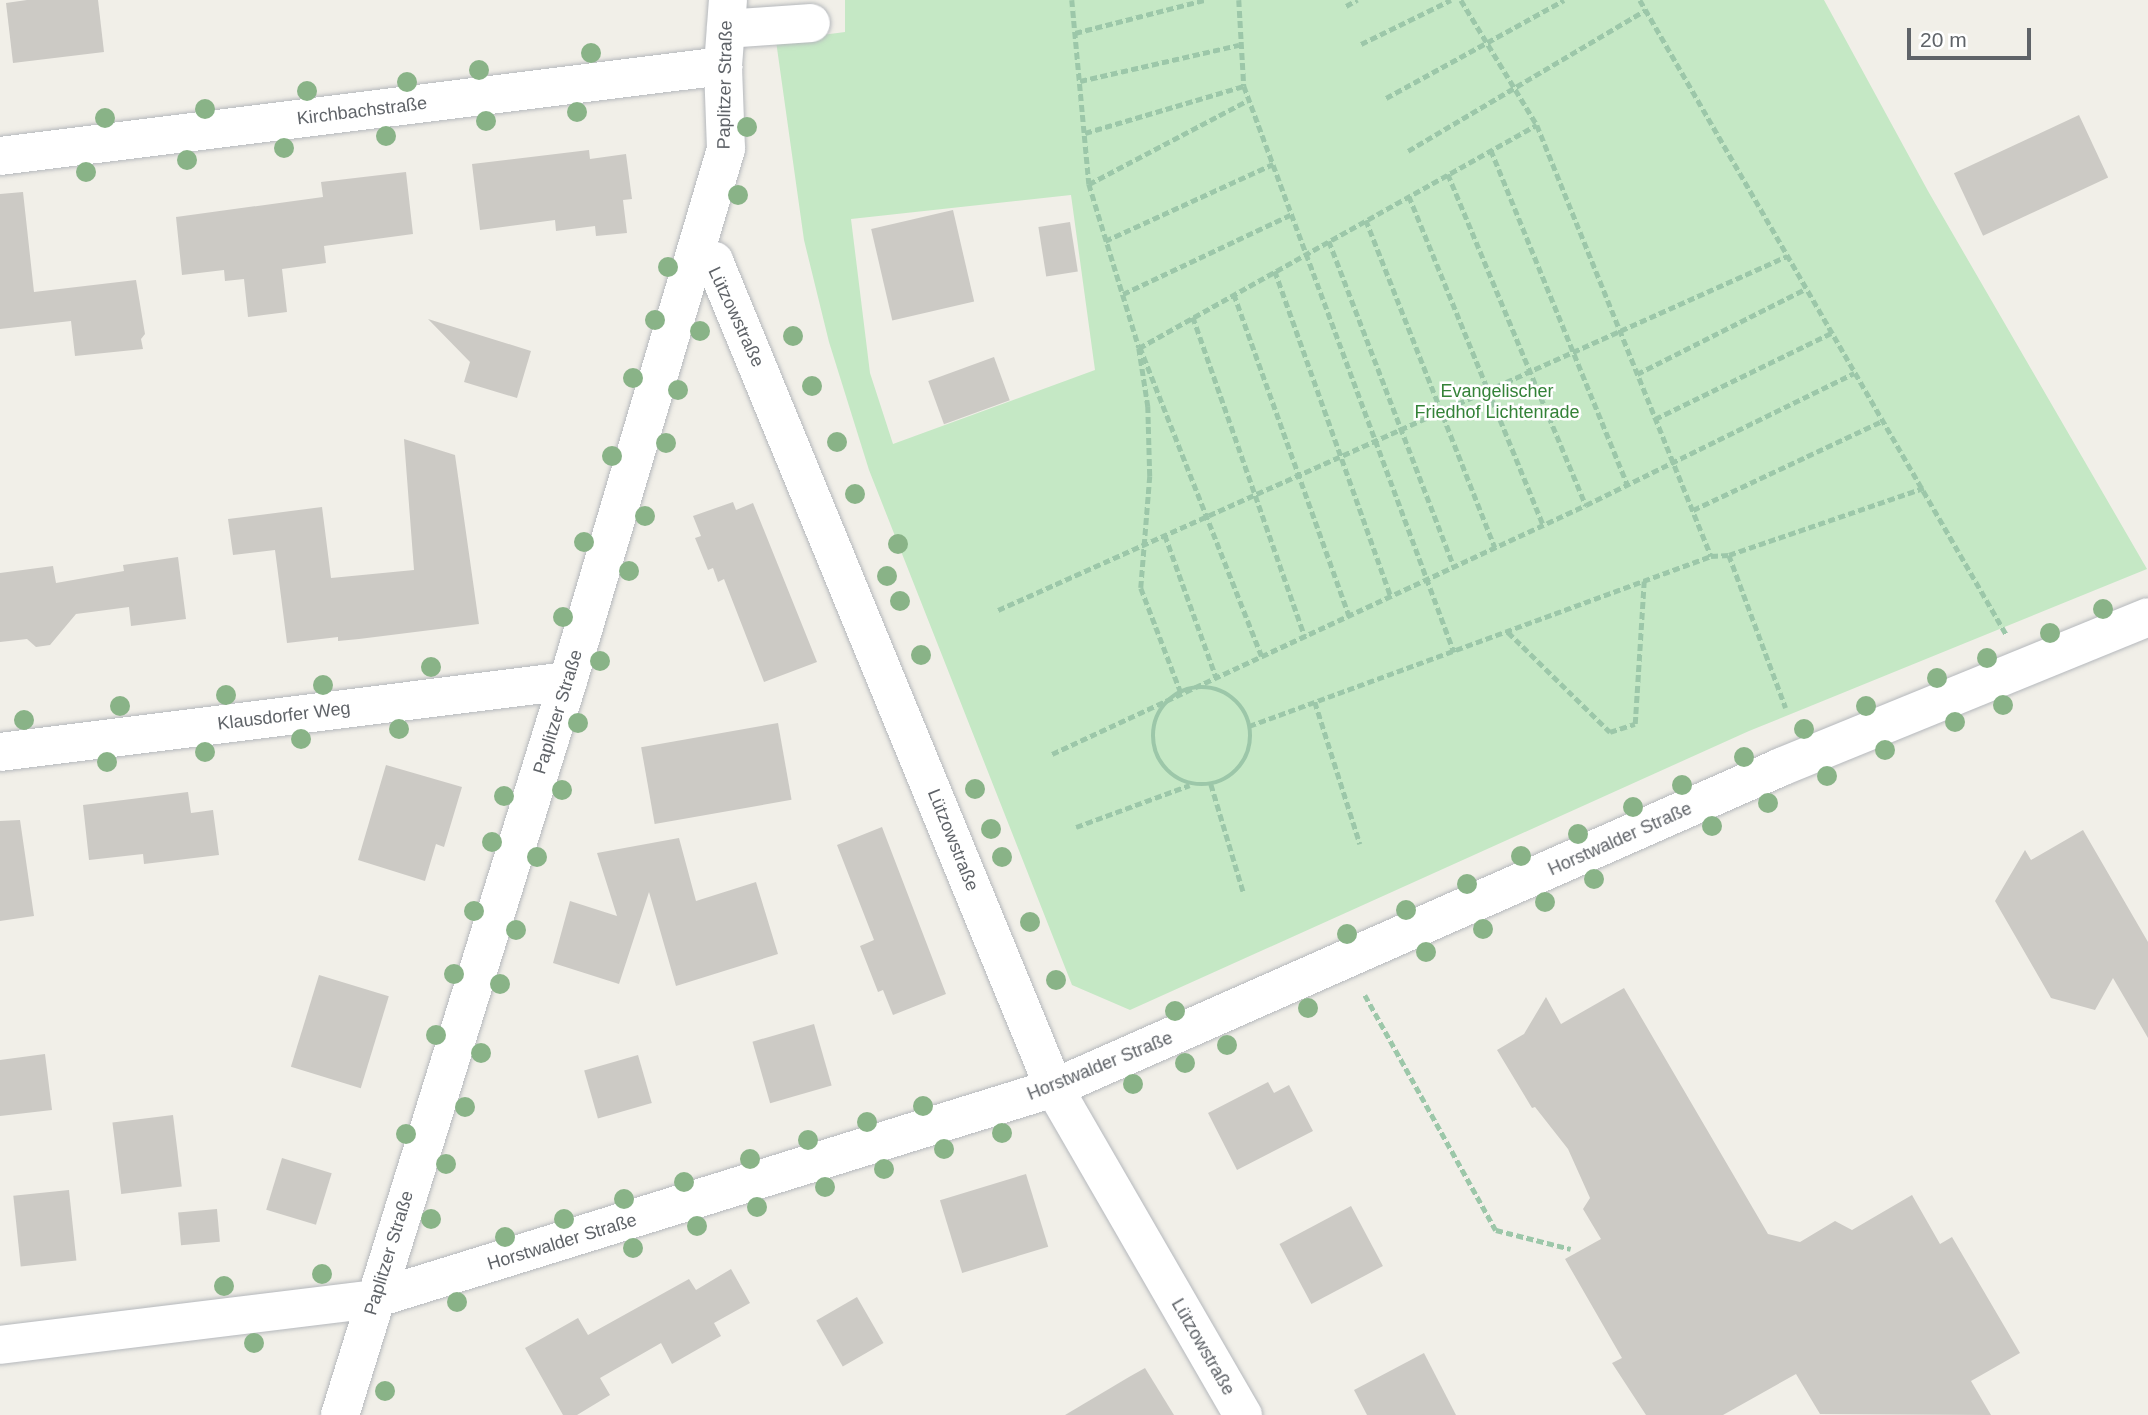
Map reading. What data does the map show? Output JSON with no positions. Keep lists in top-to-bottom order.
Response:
{
  "streets": {
    "street": [
      "Paplitzer Straße",
      "Kirchbachstraße",
      "Lützowstraße",
      "Klausdorfer Weg",
      "Horstwalder Straße"
    ]
  },
  "crossings": [
    ["Paplitzer Straße", "Kirchbachstraße"],
    ["Paplitzer Straße", "Lützowstraße"],
    ["Paplitzer Straße", "Klausdorfer Weg"],
    ["Paplitzer Straße", "Horstwalder Straße"],
    ["Lützowstraße", "Horstwalder Straße"]
  ],
  "parks": ["Evangelischer Friedhof Lichtenrade"],
  "scale_bar": "20 m"
}
